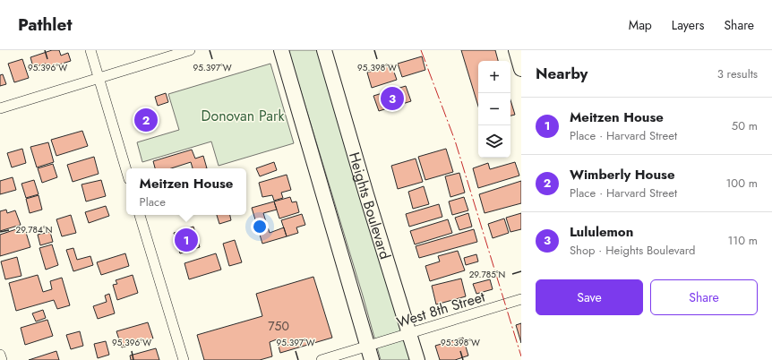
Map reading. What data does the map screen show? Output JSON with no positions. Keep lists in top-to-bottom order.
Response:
{
  "streets": {
    "main road": ["Heights Boulevard"],
    "street": ["West 8th Street"]
  },
  "crossings": [
    ["Heights Boulevard", "West 8th Street"]
  ],
  "parks": ["Donovan Park"],
  "house_numbers": ["750"],
  "page": {
    "header": "Pathlet",
    "nav": ["Map", "Layers", "Share"],
    "heading": ["Nearby", "3 results"],
    "map_buttons": ["+", "−"],
    "pins": ["3", "2", "1"],
    "list": [
      {
        "mark": "1",
        "name": "Meitzen House",
        "note": "Place · Harvard Street",
        "value": "50 m"
      },
      {
        "mark": "2",
        "name": "Wimberly House",
        "note": "Place · Harvard Street",
        "value": "100 m"
      },
      {
        "mark": "3",
        "name": "Lululemon",
        "note": "Shop · Heights Boulevard",
        "value": "110 m"
      }
    ],
    "popup": ["Meitzen House", "Place"],
    "buttons": ["Save", "Share"]
  },
  "coordinates": [
    "95.396°W",
    "95.397°W",
    "95.398°W",
    "29.784°N",
    "29.785°N"
  ]
}
